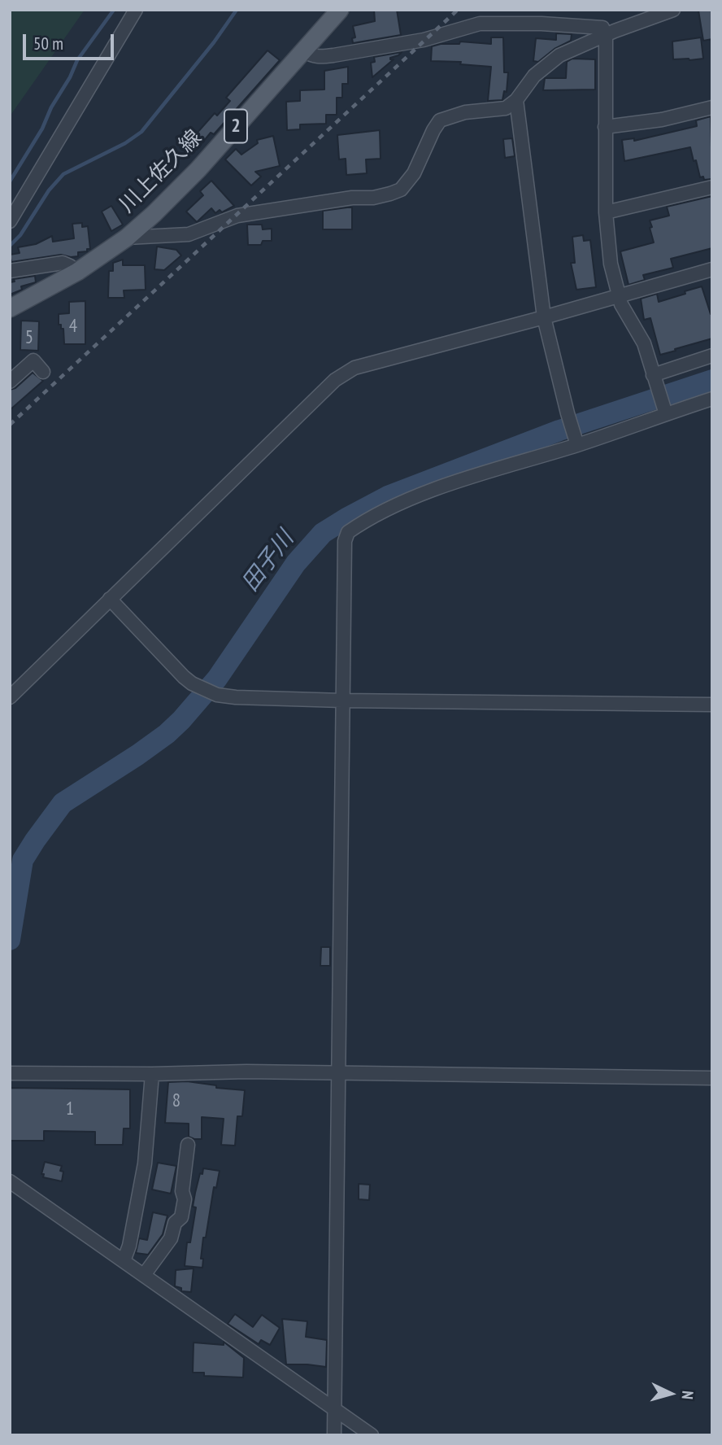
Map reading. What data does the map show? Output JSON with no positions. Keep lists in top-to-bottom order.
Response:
{
  "streets": {
    "main road": ["2", "川上佐久線"]
  },
  "water": ["田子川"],
  "house_numbers": [
    "4",
    "5",
    "8",
    "1"
  ],
  "scale_bar": "50 m",
  "north": "right"
}
